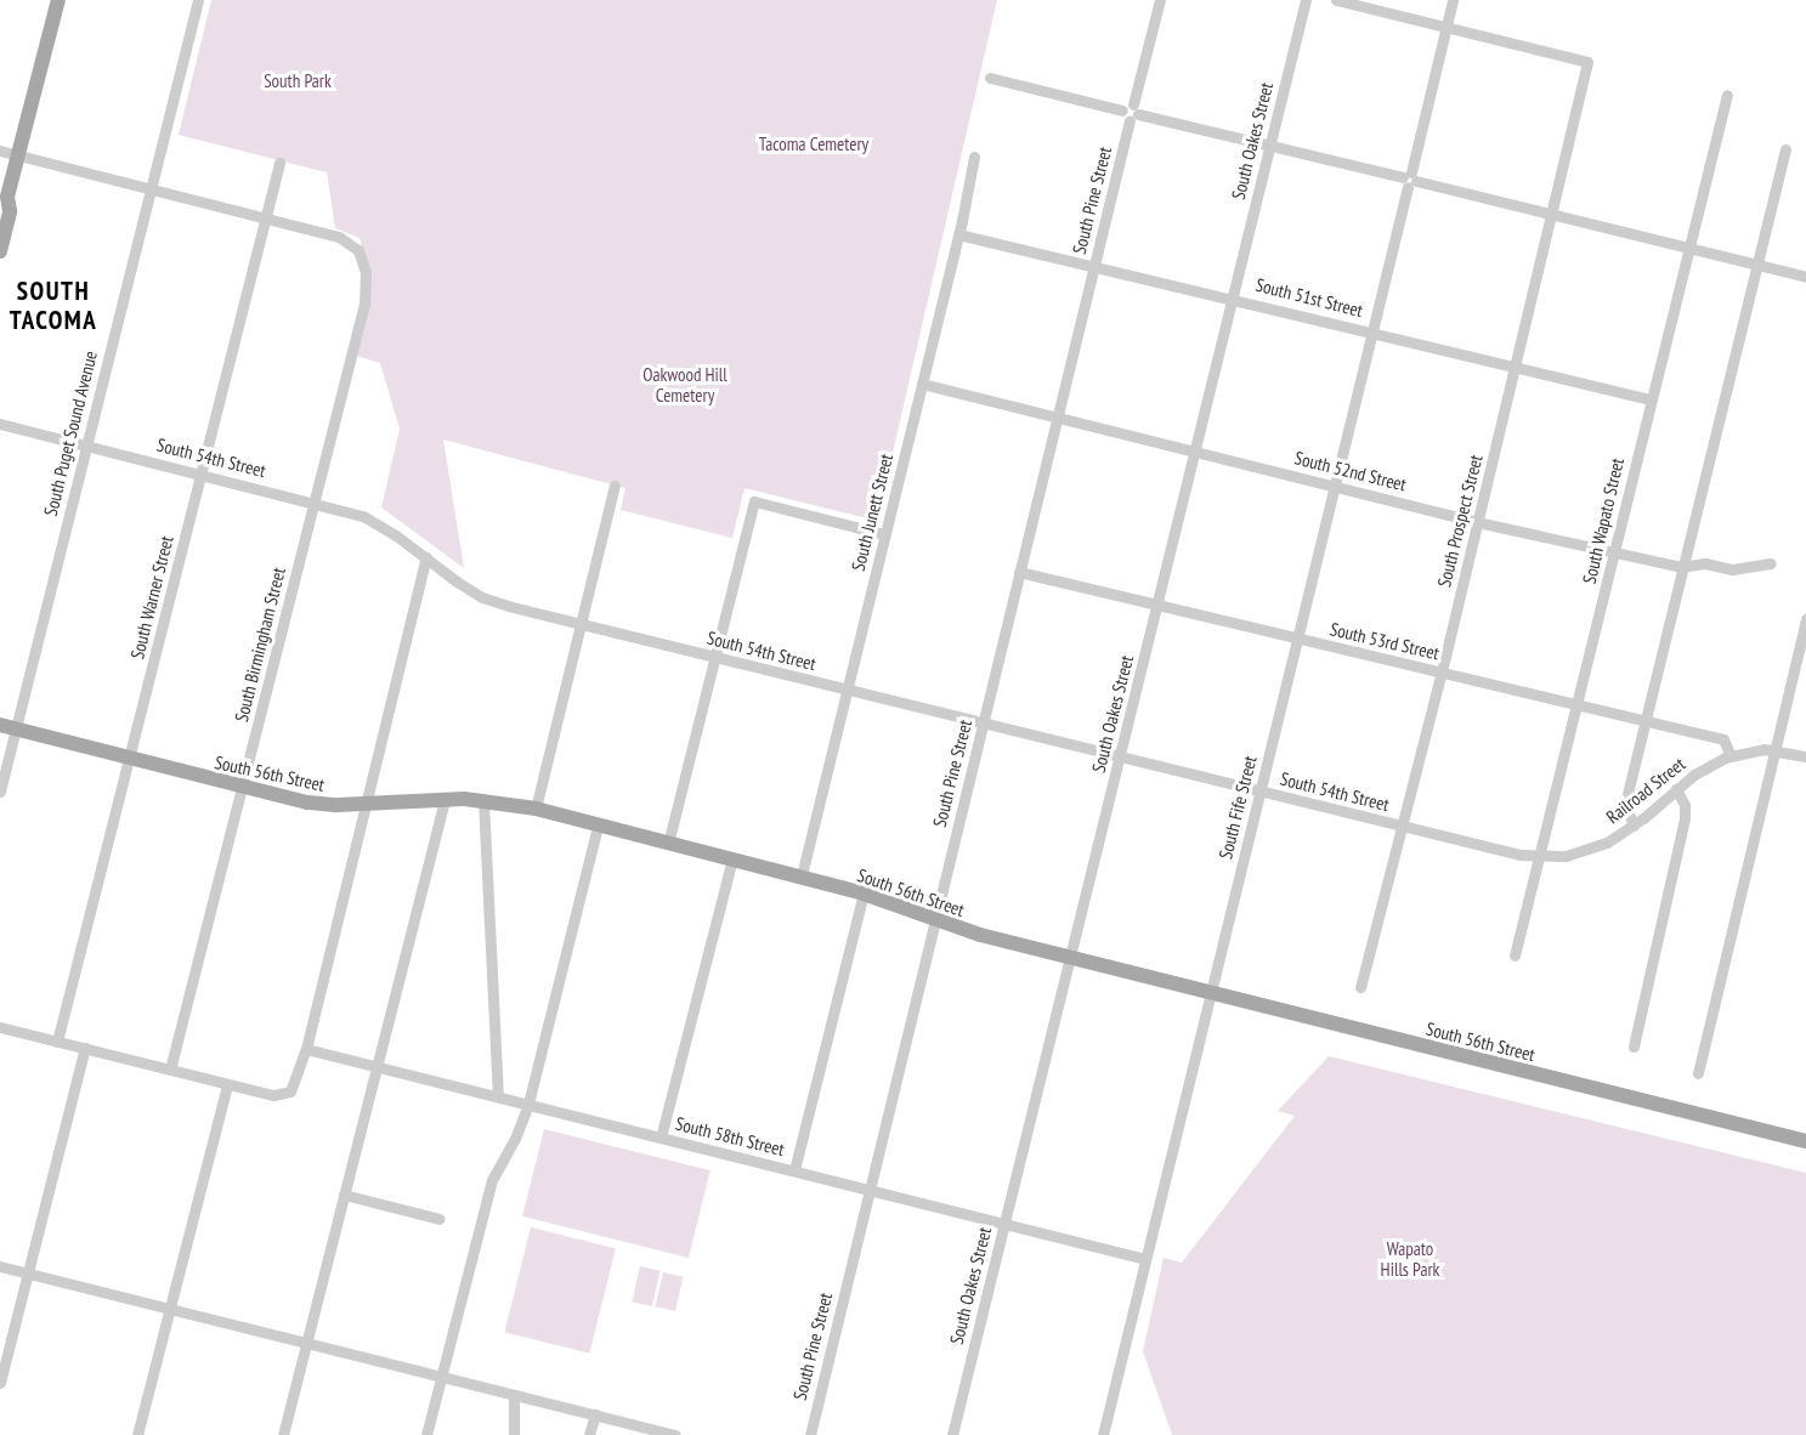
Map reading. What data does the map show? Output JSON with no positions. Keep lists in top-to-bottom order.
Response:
{
  "streets": {
    "main road": ["South 56th Street"],
    "street": [
      "South Oakes Street",
      "South Pine Street",
      "South 51st Street",
      "South Puget Sound Avenue",
      "South 54th Street",
      "South 52nd Street",
      "South Junett Street",
      "South Prospect Street",
      "South Wapato Street",
      "South Warner Street",
      "South 53rd Street",
      "South Birmingham Street",
      "Railroad Street",
      "South Fife Street",
      "South 58th Street"
    ]
  },
  "crossings": [
    ["South Oakes Street", "South 51st Street"],
    ["South Oakes Street", "South 54th Street"],
    ["South Oakes Street", "South 52nd Street"],
    ["South Oakes Street", "South 53rd Street"],
    ["South Oakes Street", "South 56th Street"],
    ["South Oakes Street", "South 58th Street"],
    ["South Pine Street", "South 51st Street"],
    ["South Pine Street", "South 54th Street"],
    ["South Pine Street", "South 52nd Street"],
    ["South Pine Street", "South 53rd Street"],
    ["South Pine Street", "South 56th Street"],
    ["South Pine Street", "South 58th Street"],
    ["South 51st Street", "South Junett Street"],
    ["South 51st Street", "South Prospect Street"],
    ["South 51st Street", "South Wapato Street"],
    ["South 51st Street", "South Fife Street"],
    ["South Puget Sound Avenue", "South 54th Street"],
    ["South Puget Sound Avenue", "South 56th Street"],
    ["South 54th Street", "South Junett Street"],
    ["South 54th Street", "South Prospect Street"],
    ["South 54th Street", "South Wapato Street"],
    ["South 54th Street", "South Warner Street"],
    ["South 54th Street", "South Birmingham Street"],
    ["South 54th Street", "Railroad Street"],
    ["South 54th Street", "South Fife Street"],
    ["South 52nd Street", "South Junett Street"],
    ["South 52nd Street", "South Prospect Street"],
    ["South 52nd Street", "South Wapato Street"],
    ["South 52nd Street", "South Fife Street"],
    ["South Junett Street", "South 56th Street"],
    ["South Prospect Street", "South 53rd Street"],
    ["South Prospect Street", "South Fife Street"],
    ["South Wapato Street", "South 53rd Street"],
    ["South Wapato Street", "Railroad Street"],
    ["South Warner Street", "South Birmingham Street"],
    ["South Warner Street", "South 56th Street"],
    ["South 53rd Street", "Railroad Street"],
    ["South 53rd Street", "South Fife Street"],
    ["South Birmingham Street", "South 56th Street"],
    ["South 56th Street", "South Fife Street"],
    ["South Fife Street", "South 58th Street"]
  ],
  "districts": ["SOUTH TACOMA"],
  "parks": [
    "South Park",
    "Tacoma Cemetery",
    "Oakwood Hill Cemetery",
    "Wapato Hills Park"
  ]
}
